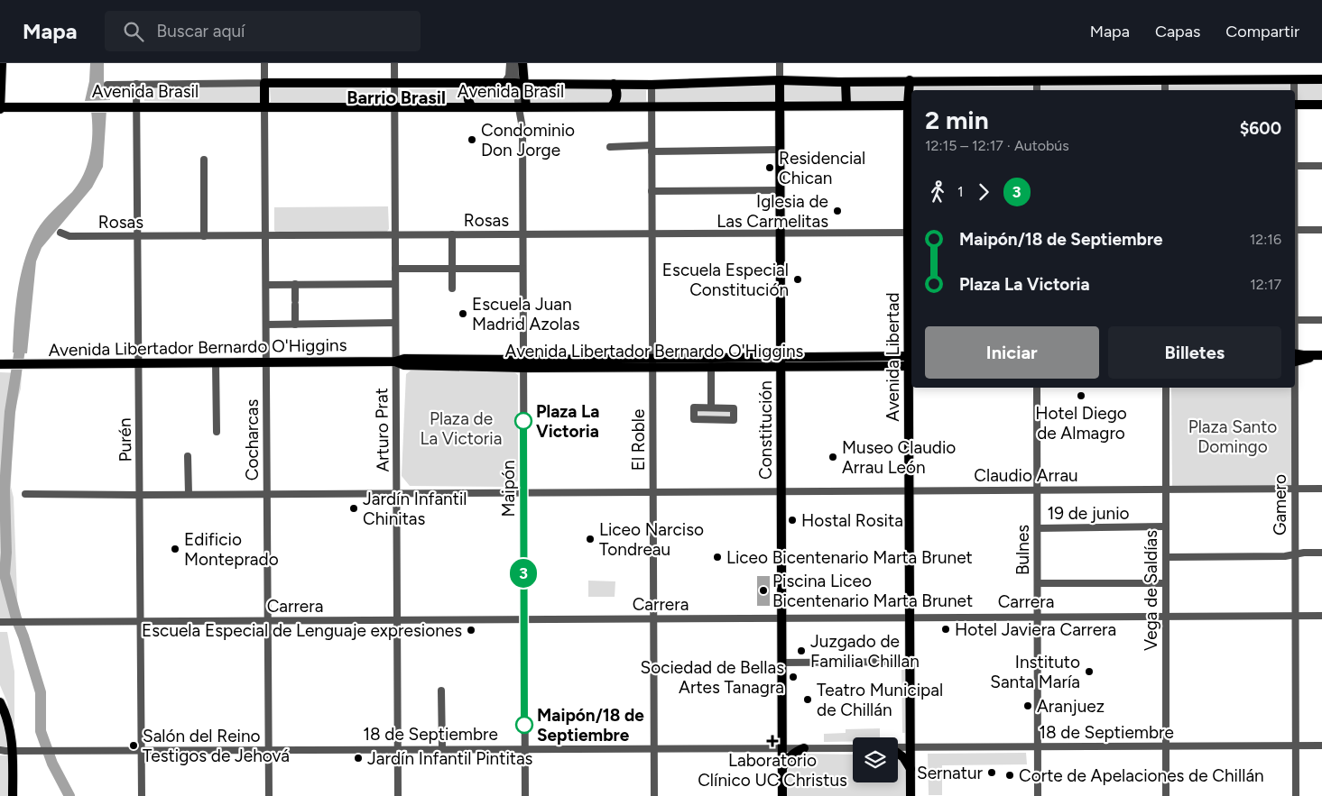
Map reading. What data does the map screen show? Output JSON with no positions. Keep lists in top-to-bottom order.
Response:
{
  "streets": {
    "main road": [
      "Avenida Brasil",
      "Avenida Libertador Bernardo O'Higgins",
      "Avenida Libertad",
      "Constitución",
      "Cocharcas",
      "Maipón"
    ],
    "street": [
      "Rosas",
      "Arturo Prat",
      "Purén",
      "El Roble",
      "Claudio Arrau",
      "Gamero",
      "19 de junio",
      "Bulnes",
      "Vega de Saldías",
      "Carrera",
      "18 de Septiembre"
    ]
  },
  "crossings": [
    ["Avenida Brasil", "Avenida Libertad"],
    ["Avenida Brasil", "Arturo Prat"],
    ["Avenida Brasil", "Constitución"],
    ["Avenida Brasil", "Purén"],
    ["Avenida Brasil", "Cocharcas"],
    ["Avenida Brasil", "El Roble"],
    ["Avenida Brasil", "Maipón"],
    ["Avenida Brasil", "Gamero"],
    ["Rosas", "Avenida Libertad"],
    ["Rosas", "Arturo Prat"],
    ["Rosas", "Constitución"],
    ["Rosas", "Purén"],
    ["Rosas", "Cocharcas"],
    ["Rosas", "El Roble"],
    ["Rosas", "Maipón"],
    ["Avenida Libertador Bernardo O'Higgins", "Avenida Libertad"],
    ["Avenida Libertador Bernardo O'Higgins", "Arturo Prat"],
    ["Avenida Libertador Bernardo O'Higgins", "Constitución"],
    ["Avenida Libertador Bernardo O'Higgins", "Purén"],
    ["Avenida Libertador Bernardo O'Higgins", "Cocharcas"],
    ["Avenida Libertador Bernardo O'Higgins", "El Roble"],
    ["Avenida Libertador Bernardo O'Higgins", "Maipón"],
    ["Avenida Libertad", "Claudio Arrau"],
    ["Avenida Libertad", "Carrera"],
    ["Avenida Libertad", "18 de Septiembre"],
    ["Arturo Prat", "Claudio Arrau"],
    ["Arturo Prat", "Carrera"],
    ["Arturo Prat", "18 de Septiembre"],
    ["Constitución", "Claudio Arrau"],
    ["Constitución", "Carrera"],
    ["Constitución", "18 de Septiembre"],
    ["Purén", "Claudio Arrau"],
    ["Purén", "Carrera"],
    ["Purén", "18 de Septiembre"],
    ["Cocharcas", "Claudio Arrau"],
    ["Cocharcas", "Carrera"],
    ["Cocharcas", "18 de Septiembre"],
    ["El Roble", "Claudio Arrau"],
    ["El Roble", "Carrera"],
    ["El Roble", "18 de Septiembre"],
    ["Claudio Arrau", "Maipón"],
    ["Claudio Arrau", "Gamero"],
    ["Claudio Arrau", "Bulnes"],
    ["Claudio Arrau", "Vega de Saldías"],
    ["Maipón", "Carrera"],
    ["Maipón", "18 de Septiembre"],
    ["Gamero", "Carrera"],
    ["Gamero", "18 de Septiembre"],
    ["19 de junio", "Bulnes"],
    ["19 de junio", "Vega de Saldías"],
    ["Bulnes", "Carrera"],
    ["Bulnes", "18 de Septiembre"],
    ["Vega de Saldías", "Carrera"],
    ["Vega de Saldías", "18 de Septiembre"]
  ],
  "districts": ["Barrio Brasil"],
  "parks": ["Plaza de La Victoria", "Plaza Santo Domingo"],
  "places": {
    "other": [
      "Condominio Don Jorge",
      "Residencial Chican",
      "Iglesia de Las Carmelitas",
      "Escuela Especial Constitución",
      "Escuela Juan Madrid Azolas",
      "Hotel Diego de Almagro",
      "Plaza La Victoria",
      "Museo Claudio Arrau León",
      "Jardín Infantil Chinitas",
      "Hostal Rosita",
      "Liceo Narciso Tondreau",
      "Edificio Monteprado",
      "Liceo Bicentenario Marta Brunet",
      "Piscina Liceo Bicentenario Marta Brunet",
      "Hotel Javiera Carrera",
      "Escuela Especial de Lenguaje expresiones",
      "Juzgado de Familia Chillan",
      "Instituto Santa María",
      "Sociedad de Bellas Artes Tanagra",
      "Teatro Municipal de Chillán",
      "Aranjuez",
      "Maipón/18 de Septiembre",
      "Salón del Reino Testigos de Jehová",
      "Jardín Infantil Pintitas",
      "Sernatur",
      "Corte de Apelaciones de Chillán"
    ],
    "health": ["Laboratorio Clínico UC Christus"]
  },
  "lines": ["bus line 3"],
  "page": {
    "header": "Mapa",
    "search": "Buscar aquí",
    "nav": ["Mapa", "Capas", "Compartir"],
    "on_map": "3",
    "heading": ["2 min", "12:15 – 12:17 · Autobús", "$600"],
    "legs": ["1", "3"],
    "list": [
      {
        "name": "Maipón/18 de Septiembre",
        "value": "12:16"
      },
      {
        "name": "Plaza La Victoria",
        "value": "12:17"
      }
    ],
    "buttons": ["Iniciar", "Billetes"]
  }
}
